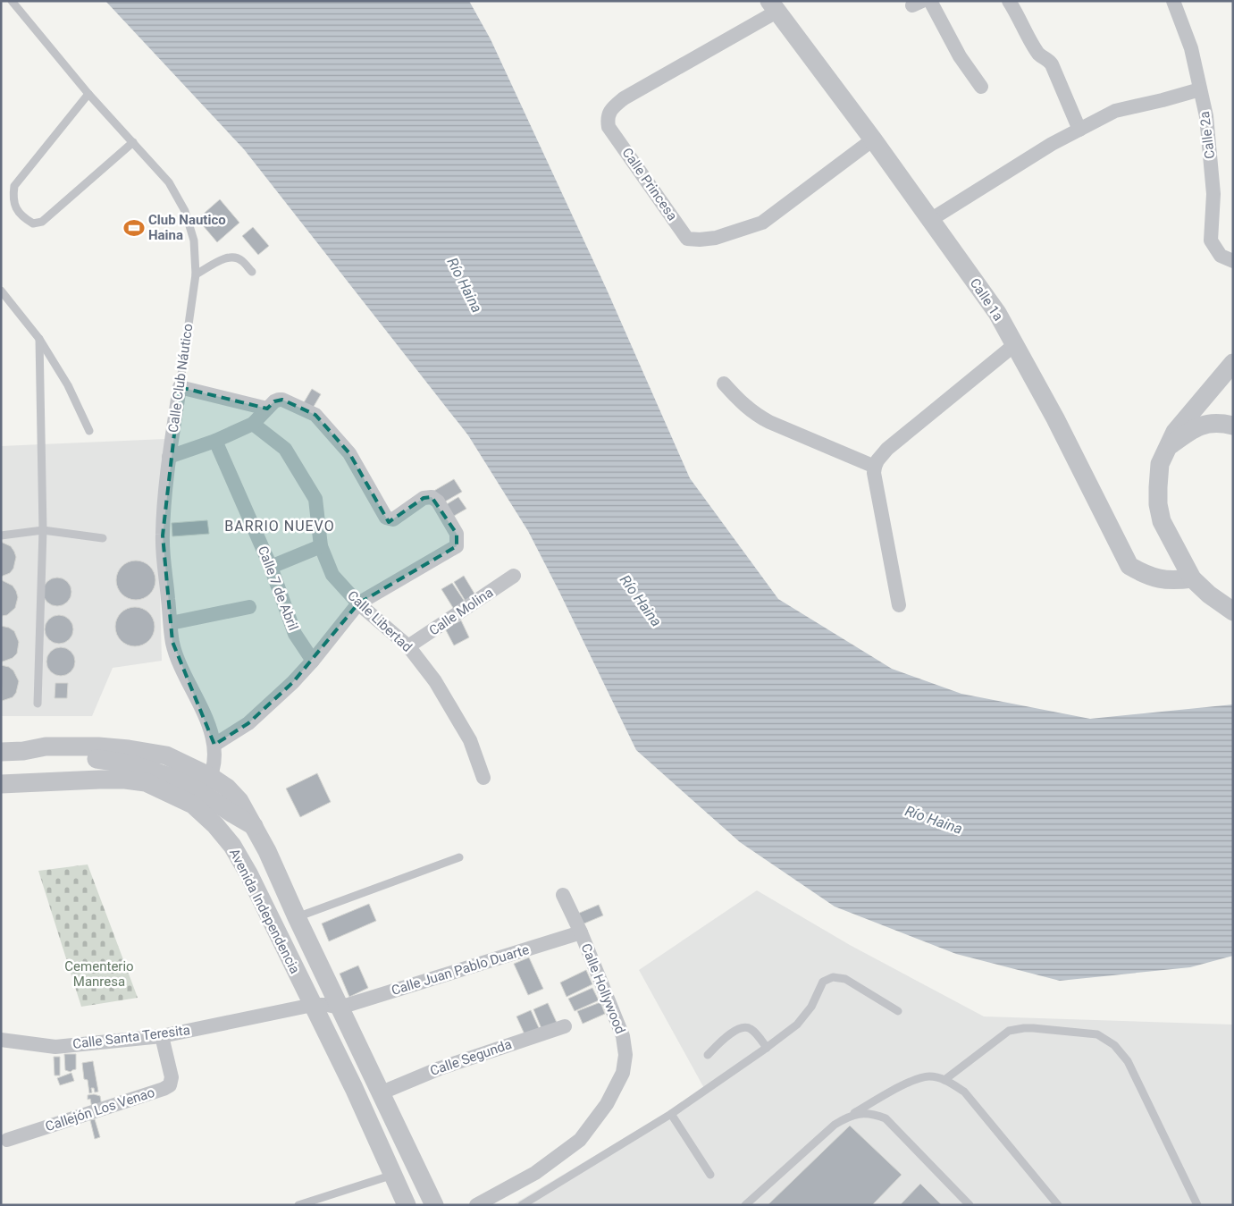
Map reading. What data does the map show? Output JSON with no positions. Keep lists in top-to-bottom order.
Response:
{
  "streets": {
    "street": [
      "Calle 2a",
      "Calle Princesa",
      "Calle 1a",
      "Calle Club Náutico",
      "Calle 7 de Abril",
      "Calle Molina",
      "Calle Libertad",
      "Avenida Independencia",
      "Calle Juan Pablo Duarte",
      "Calle Hollywood",
      "Calle Santa Teresita",
      "Calle Segunda",
      "Callejón Los Venao"
    ]
  },
  "crossings": [
    ["Calle Princesa", "Calle 1a"],
    ["Calle Club Náutico", "Avenida Independencia"],
    ["Calle Molina", "Calle Libertad"],
    ["Avenida Independencia", "Calle Juan Pablo Duarte"],
    ["Avenida Independencia", "Calle Santa Teresita"],
    ["Avenida Independencia", "Calle Segunda"],
    ["Calle Juan Pablo Duarte", "Calle Hollywood"],
    ["Calle Juan Pablo Duarte", "Calle Santa Teresita"],
    ["Calle Santa Teresita", "Callejón Los Venao"]
  ],
  "districts": ["BARRIO NUEVO"],
  "water": ["Río Haina"],
  "parks": ["Cementerio Manresa"],
  "places": {
    "sports": ["Club Nautico Haina"]
  }
}
